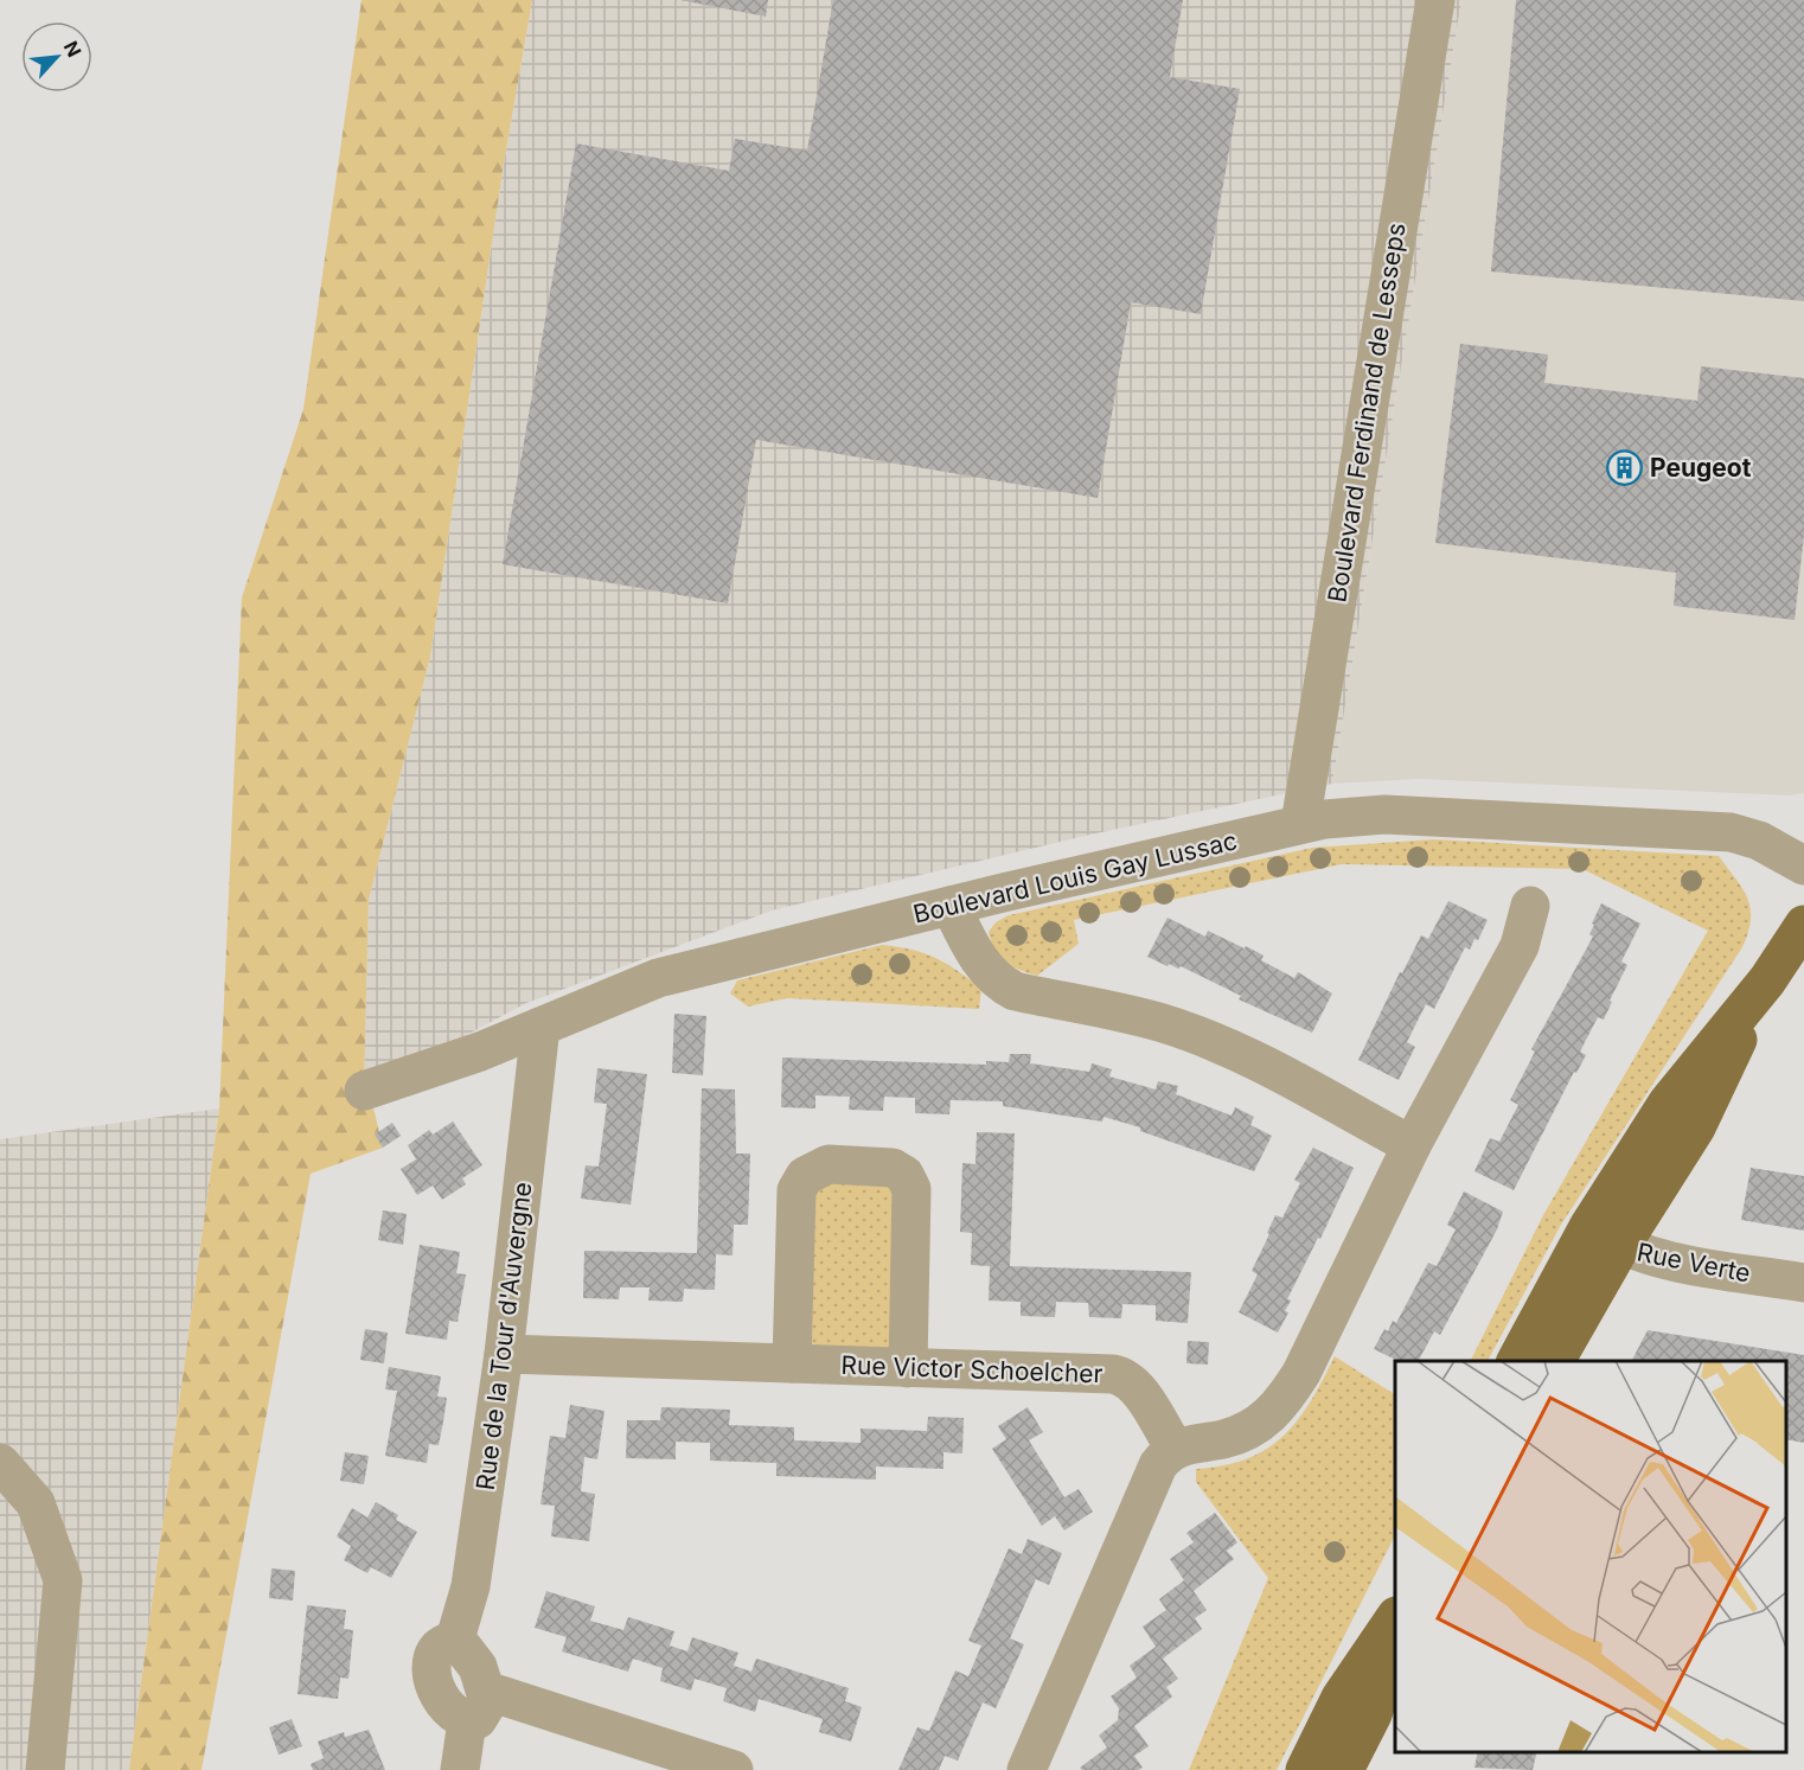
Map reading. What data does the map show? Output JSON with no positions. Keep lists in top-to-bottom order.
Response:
{
  "streets": {
    "street": [
      "Boulevard Ferdinand de Lesseps",
      "Boulevard Louis Gay Lussac",
      "Rue Verte",
      "Rue de la Tour d'Auvergne",
      "Rue Victor Schoelcher"
    ]
  },
  "crossings": [
    ["Boulevard Ferdinand de Lesseps", "Boulevard Louis Gay Lussac"],
    ["Boulevard Louis Gay Lussac", "Rue de la Tour d'Auvergne"],
    ["Rue de la Tour d'Auvergne", "Rue Victor Schoelcher"]
  ],
  "places": {
    "building": ["Peugeot"]
  },
  "north": "top right"
}
